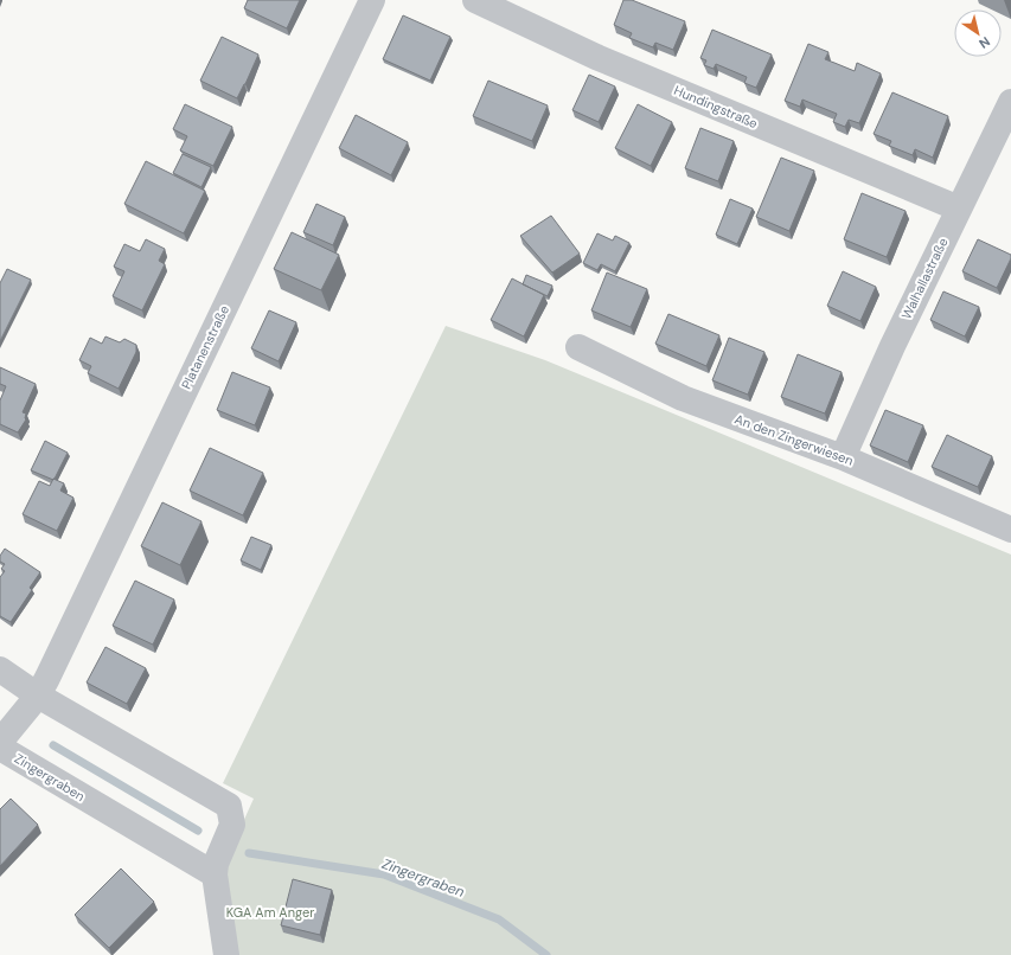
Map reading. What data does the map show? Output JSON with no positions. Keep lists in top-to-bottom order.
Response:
{
  "streets": {
    "street": [
      "Hundingstraße",
      "Walhallastraße",
      "Platanenstraße",
      "An den Zingerwiesen",
      "Zingergraben"
    ]
  },
  "crossings": [
    ["Hundingstraße", "Walhallastraße"],
    ["Walhallastraße", "An den Zingerwiesen"]
  ],
  "water": ["Zingergraben"],
  "parks": ["KGA Am Anger"],
  "north": "bottom right"
}
